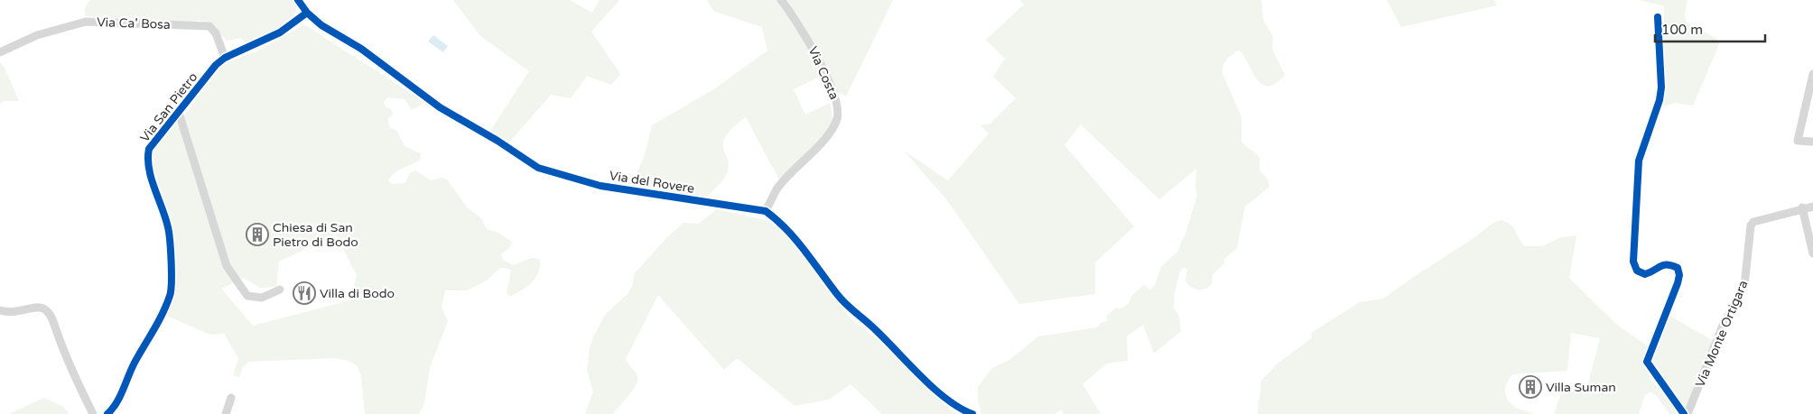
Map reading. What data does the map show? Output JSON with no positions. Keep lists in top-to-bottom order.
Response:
{
  "streets": {
    "street": [
      "Via Ca' Bosa",
      "Via Costa",
      "Via San Pietro",
      "Via del Rovere",
      "Via Monte Ortigara"
    ]
  },
  "crossings": [
    ["Via Ca' Bosa", "Via San Pietro"],
    ["Via Costa", "Via del Rovere"],
    ["Via San Pietro", "Via del Rovere"]
  ],
  "places": {
    "building": ["Chiesa di San Pietro di Bodo", "Villa Suman"],
    "restaurant": ["Villa di Bodo"]
  },
  "scale_bar": "100 m"
}
